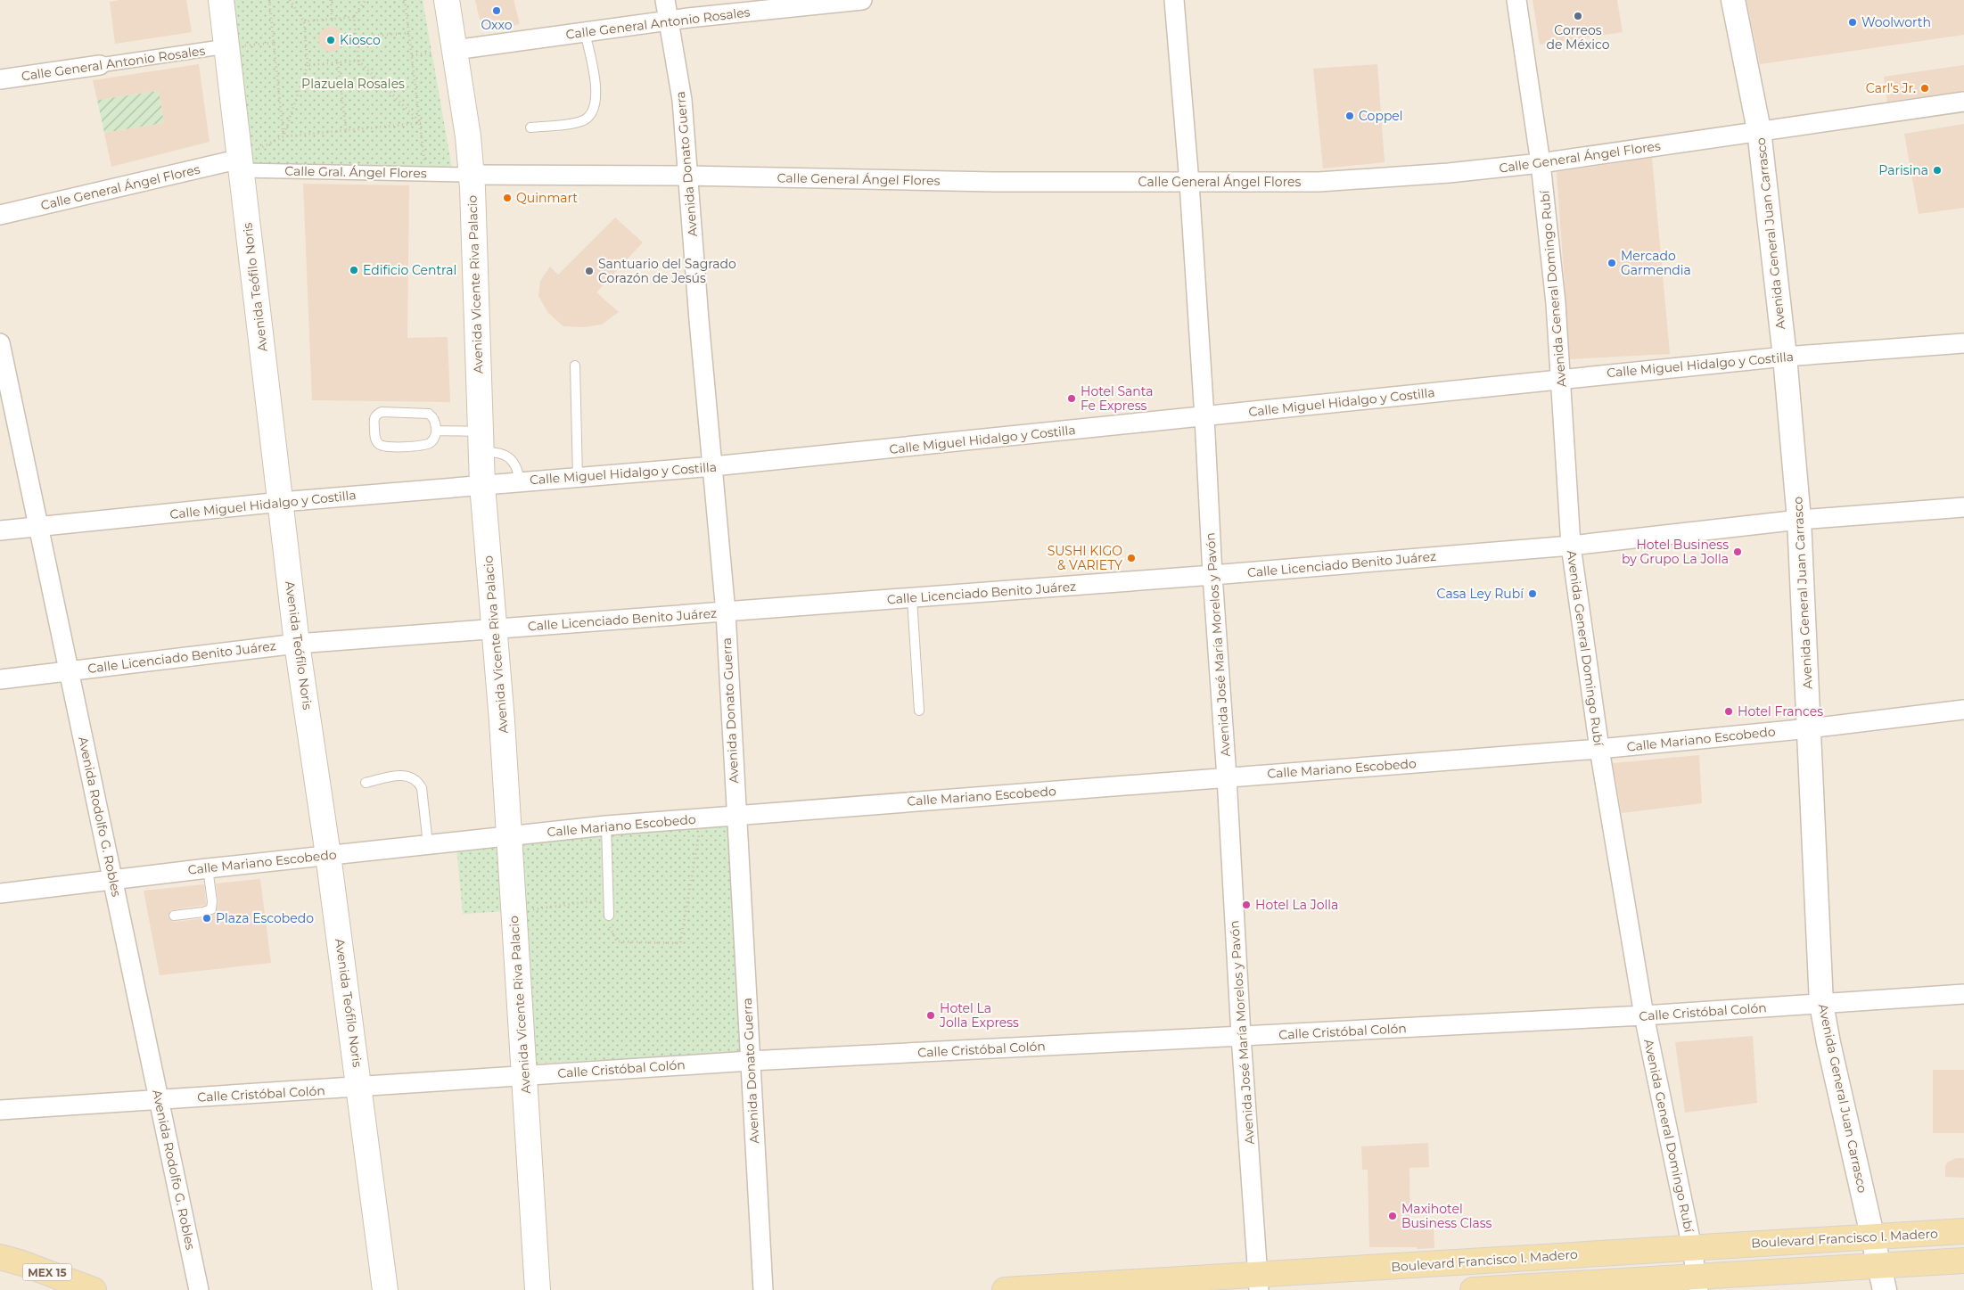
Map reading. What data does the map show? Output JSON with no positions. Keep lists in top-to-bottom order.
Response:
{
  "streets": {
    "main road": [
      "Avenida Vicente Riva Palacio",
      "Avenida Teófilo Noris",
      "Boulevard Francisco I. Madero",
      "MEX 15"
    ],
    "street": [
      "Calle General Antonio Rosales",
      "Calle General Ángel Flores",
      "Avenida Donato Guerra",
      "Calle Gral. Ángel Flores",
      "Avenida General Juan Carrasco",
      "Avenida General Domingo Rubí",
      "Calle Miguel Hidalgo y Costilla",
      "Calle Licenciado Benito Juárez",
      "Avenida José María Morelos y Pavón",
      "Calle Mariano Escobedo",
      "Avenida Rodolfo G. Robles",
      "Calle Cristóbal Colón"
    ]
  },
  "crossings": [
    ["Calle General Antonio Rosales", "Avenida Donato Guerra"],
    ["Calle General Antonio Rosales", "Avenida Vicente Riva Palacio"],
    ["Calle General Antonio Rosales", "Avenida Teófilo Noris"],
    ["Calle General Ángel Flores", "Avenida Donato Guerra"],
    ["Calle General Ángel Flores", "Calle Gral. Ángel Flores"],
    ["Calle General Ángel Flores", "Avenida General Juan Carrasco"],
    ["Calle General Ángel Flores", "Avenida Vicente Riva Palacio"],
    ["Calle General Ángel Flores", "Avenida Teófilo Noris"],
    ["Calle General Ángel Flores", "Avenida General Domingo Rubí"],
    ["Calle General Ángel Flores", "Avenida José María Morelos y Pavón"],
    ["Avenida Donato Guerra", "Calle Miguel Hidalgo y Costilla"],
    ["Avenida Donato Guerra", "Calle Licenciado Benito Juárez"],
    ["Avenida Donato Guerra", "Calle Mariano Escobedo"],
    ["Avenida Donato Guerra", "Calle Cristóbal Colón"],
    ["Calle Gral. Ángel Flores", "Avenida Vicente Riva Palacio"],
    ["Calle Gral. Ángel Flores", "Avenida Teófilo Noris"],
    ["Avenida General Juan Carrasco", "Calle Miguel Hidalgo y Costilla"],
    ["Avenida General Juan Carrasco", "Calle Licenciado Benito Juárez"],
    ["Avenida General Juan Carrasco", "Calle Mariano Escobedo"],
    ["Avenida General Juan Carrasco", "Calle Cristóbal Colón"],
    ["Avenida General Juan Carrasco", "Boulevard Francisco I. Madero"],
    ["Avenida Vicente Riva Palacio", "Calle Miguel Hidalgo y Costilla"],
    ["Avenida Vicente Riva Palacio", "Calle Licenciado Benito Juárez"],
    ["Avenida Vicente Riva Palacio", "Calle Mariano Escobedo"],
    ["Avenida Vicente Riva Palacio", "Calle Cristóbal Colón"],
    ["Avenida Teófilo Noris", "Calle Miguel Hidalgo y Costilla"],
    ["Avenida Teófilo Noris", "Calle Licenciado Benito Juárez"],
    ["Avenida Teófilo Noris", "Calle Mariano Escobedo"],
    ["Avenida Teófilo Noris", "Calle Cristóbal Colón"],
    ["Avenida General Domingo Rubí", "Calle Miguel Hidalgo y Costilla"],
    ["Avenida General Domingo Rubí", "Calle Licenciado Benito Juárez"],
    ["Avenida General Domingo Rubí", "Calle Mariano Escobedo"],
    ["Avenida General Domingo Rubí", "Calle Cristóbal Colón"],
    ["Avenida General Domingo Rubí", "Boulevard Francisco I. Madero"],
    ["Calle Miguel Hidalgo y Costilla", "Avenida José María Morelos y Pavón"],
    ["Calle Miguel Hidalgo y Costilla", "Avenida Rodolfo G. Robles"],
    ["Calle Licenciado Benito Juárez", "Avenida José María Morelos y Pavón"],
    ["Calle Licenciado Benito Juárez", "Avenida Rodolfo G. Robles"],
    ["Avenida José María Morelos y Pavón", "Calle Mariano Escobedo"],
    ["Avenida José María Morelos y Pavón", "Calle Cristóbal Colón"],
    ["Avenida José María Morelos y Pavón", "Boulevard Francisco I. Madero"],
    ["Calle Mariano Escobedo", "Avenida Rodolfo G. Robles"],
    ["Avenida Rodolfo G. Robles", "Calle Cristóbal Colón"]
  ],
  "parks": ["Plazuela Rosales"],
  "places": [
    "Oxxo",
    "Correos de México",
    "Woolworth",
    "Kiosco",
    "Carl's Jr.",
    "Coppel",
    "Parisina",
    "Quinmart",
    "Mercado Garmendia",
    "Edificio Central",
    "Santuario del Sagrado Corazón de Jesús",
    "Hotel Santa Fe Express",
    "Hotel Business by Grupo La Jolla",
    "SUSHI KIGO & VARIETY",
    "Casa Ley Rubí",
    "Hotel Frances",
    "Hotel La Jolla",
    "Plaza Escobedo",
    "Hotel La Jolla Express",
    "Maxihotel Business Class"
  ]
}
